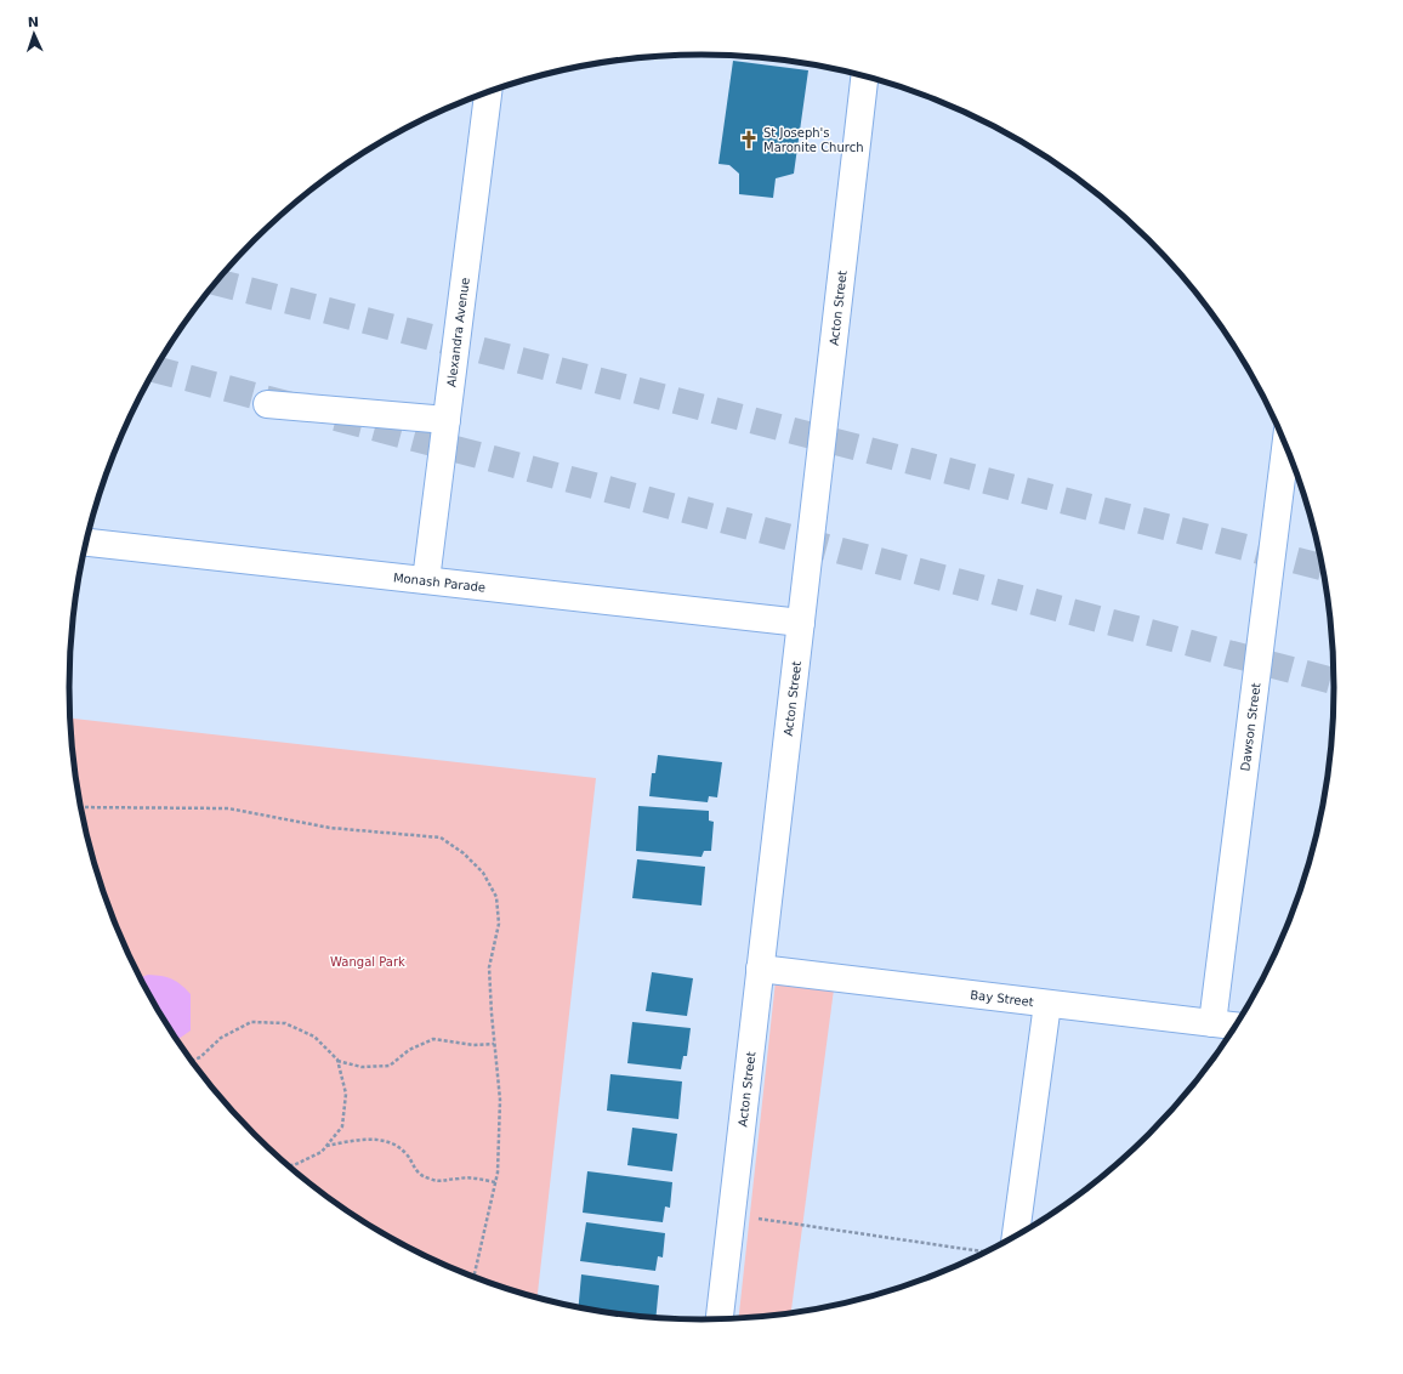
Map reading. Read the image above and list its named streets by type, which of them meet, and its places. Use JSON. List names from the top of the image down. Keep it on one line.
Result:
{"streets":{"street":["Acton Street","Alexandra Avenue","Monash Parade","Dawson Street","Bay Street"]},"crossings":[["Acton Street","Monash Parade"],["Acton Street","Bay Street"],["Alexandra Avenue","Monash Parade"],["Dawson Street","Bay Street"]],"parks":["Wangal Park"],"places":{"church":["St Joseph's Maronite Church"]},"north":"top"}
